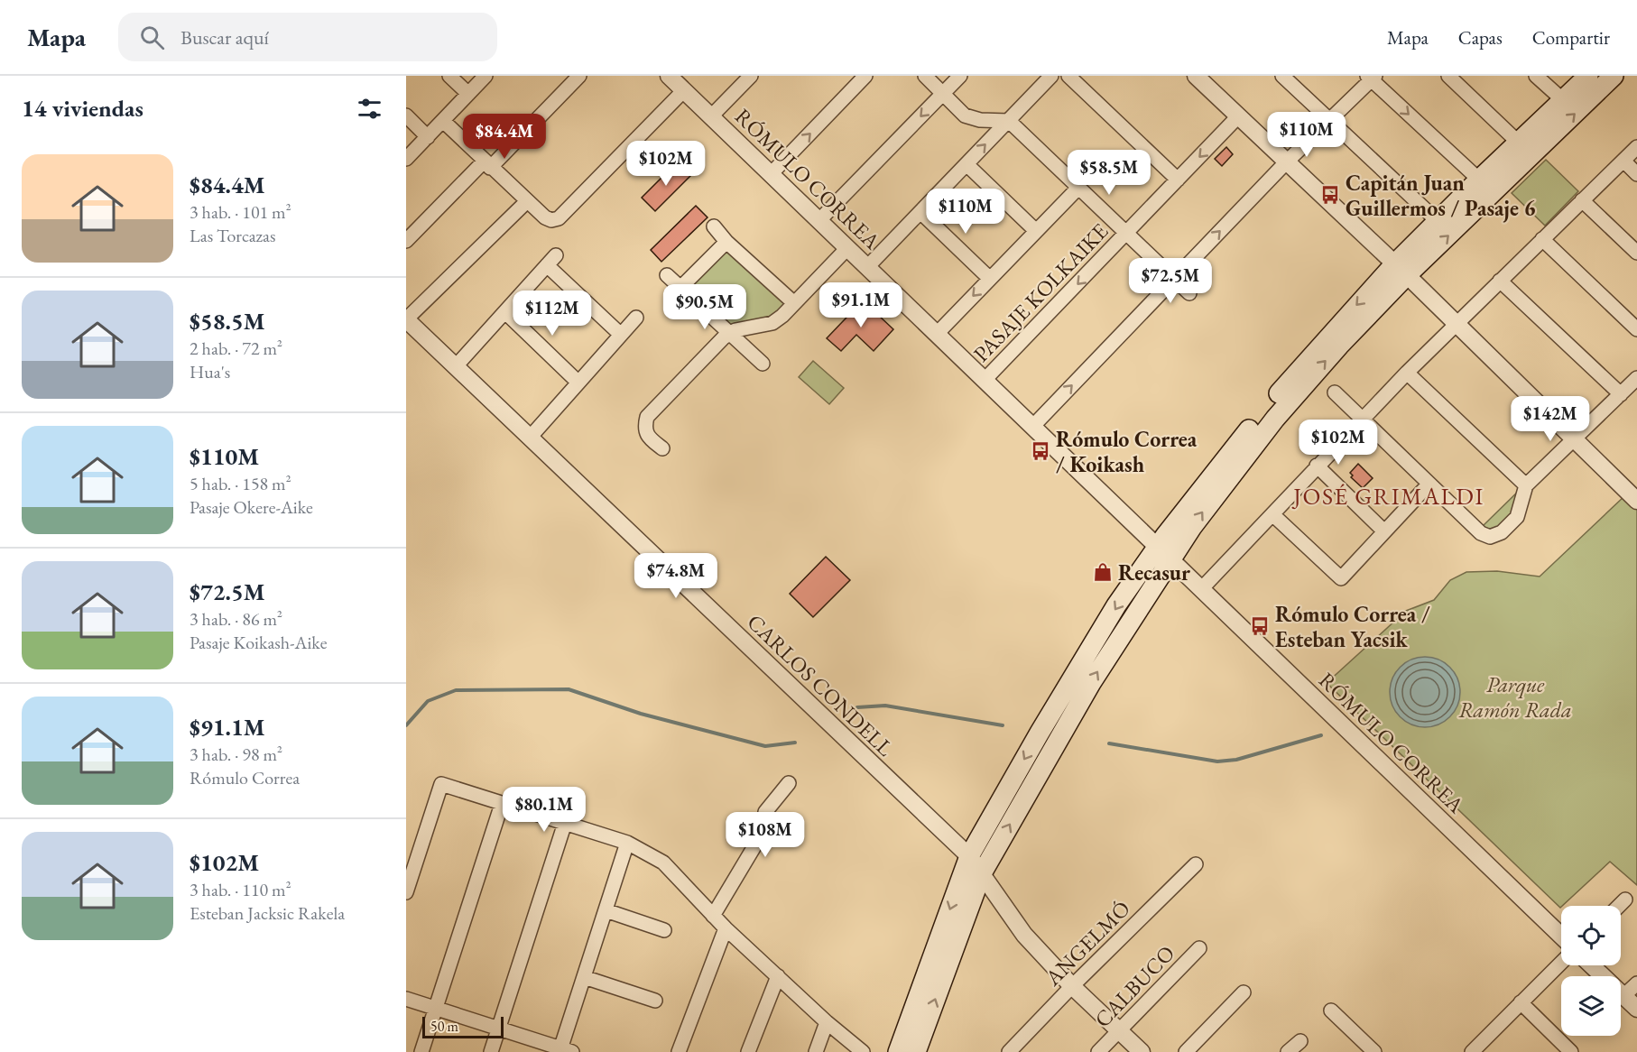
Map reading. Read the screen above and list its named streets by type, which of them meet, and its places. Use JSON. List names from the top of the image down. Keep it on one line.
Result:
{"streets":{"street":["RÓMULO CORREA","PASAJE KOLKAIKE","CARLOS CONDELL","ANGELMÓ","CALBUCO"]},"crossings":[["RÓMULO CORREA","PASAJE KOLKAIKE"],["CARLOS CONDELL","ANGELMÓ"],["CARLOS CONDELL","CALBUCO"]],"districts":["JOSÉ GRIMALDI"],"parks":["Parque Ramón Rada"],"places":{"bus stop":["Capitán Juan Guillermos / Pasaje 6","Rómulo Correa / Koikash","Rómulo Correa / Esteban Yacsik"],"shop":["Recasur"]},"scale_bar":"50 m","page":{"header":"Mapa","search":"Buscar aquí","nav":["Mapa","Capas","Compartir"],"heading":"14 viviendas","price":["$110M","$84.4M","$102M","$58.5M","$110M","$72.5M","$91.1M","$90.5M","$112M","$142M","$102M","$74.8M","$80.1M","$108M"],"list":[{"name":"$84.4M","note":"3 hab. · 101 m² · Las Torcazas"},{"name":"$58.5M","note":"2 hab. · 72 m² · Hua's"},{"name":"$110M","note":"5 hab. · 158 m² · Pasaje Okere-Aike"},{"name":"$72.5M","note":"3 hab. · 86 m² · Pasaje Koikash-Aike"},{"name":"$91.1M","note":"3 hab. · 98 m² · Rómulo Correa"},{"name":"$102M","note":"3 hab. · 110 m² · Esteban Jacksic Rakela"}],"scale":"50 m"}}
